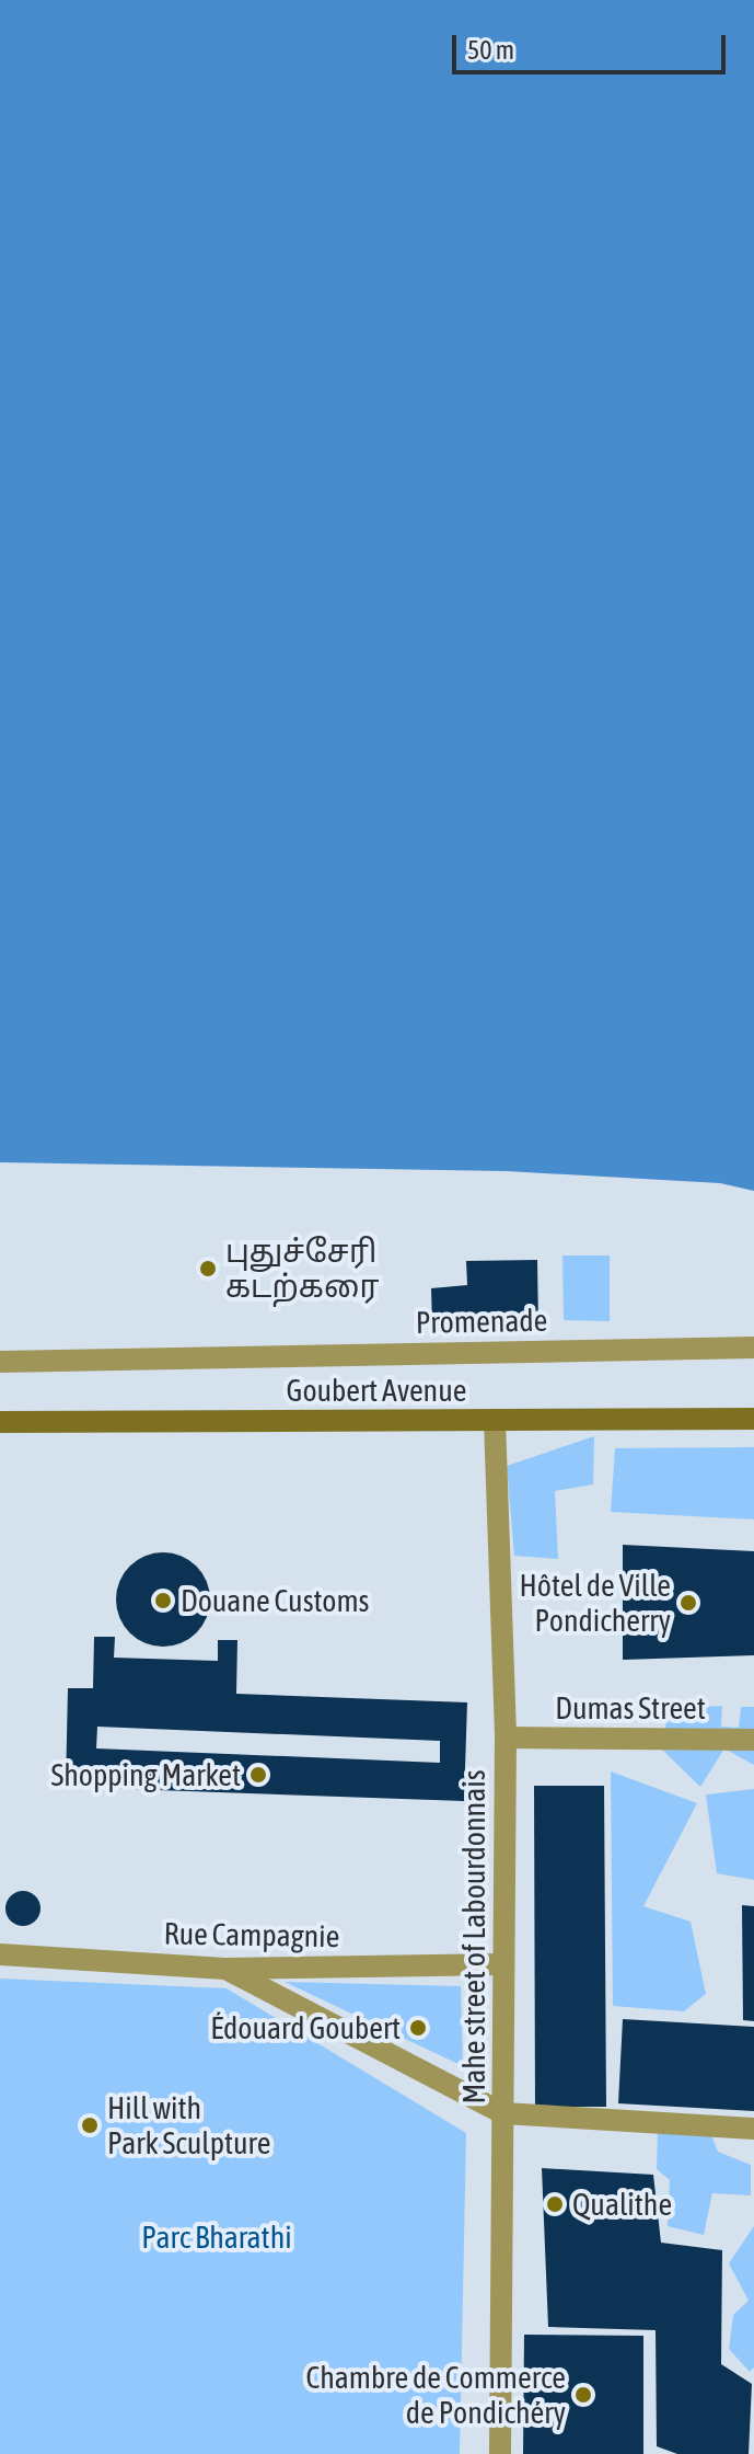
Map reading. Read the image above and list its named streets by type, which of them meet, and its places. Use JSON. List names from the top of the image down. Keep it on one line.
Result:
{"streets":{"street":["Promenade","Goubert Avenue","Dumas Street","Rue Campagnie","Mahe street of Labourdonnais"]},"crossings":[["Goubert Avenue","Mahe street of Labourdonnais"],["Dumas Street","Mahe street of Labourdonnais"],["Rue Campagnie","Mahe street of Labourdonnais"]],"parks":["Parc Bharathi"],"places":["புதுச்சேரி கடற்கரை","Douane Customs","Hôtel de Ville Pondicherry","Shopping Market","Édouard Goubert","Hill with Park Sculpture","Qualithe","Chambre de Commerce de Pondichéry"],"scale_bar":"50 m"}
